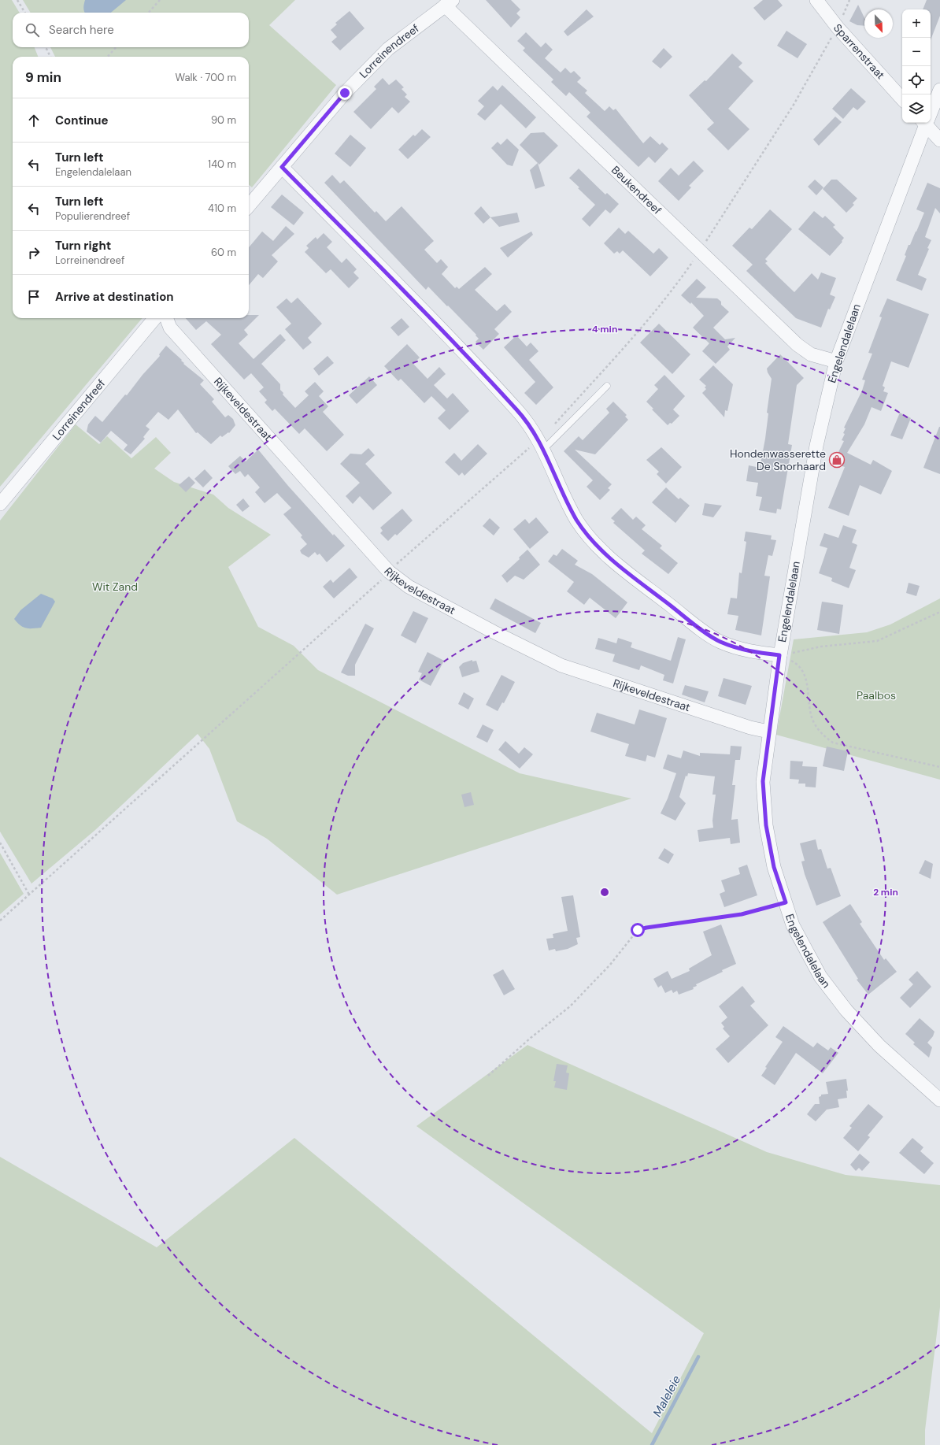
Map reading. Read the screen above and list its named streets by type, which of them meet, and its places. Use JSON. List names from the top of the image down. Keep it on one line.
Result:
{"streets":{"street":["Sparrenstraat","Lorreinendreef","Beukendreef","Engelendalelaan","Rijkeveldestraat"]},"crossings":[["Lorreinendreef","Beukendreef"],["Beukendreef","Engelendalelaan"],["Engelendalelaan","Rijkeveldestraat"]],"water":["Maleleie"],"parks":["Wit Zand","Paalbos"],"places":{"shop":["Hondenwasserette De Snorhaard"]},"north":"bottom right","page":{"map_buttons":["+","−"],"search":"Search here","heading":["9 min","Walk · 700 m"],"list":[["Continue","90 m"],["Turn left","Engelendalelaan","140 m"],["Turn left","Populierendreef","410 m"],["Turn right","Lorreinendreef","60 m"],"Arrive at destination"]},"rings":["4 min","2 min"]}
